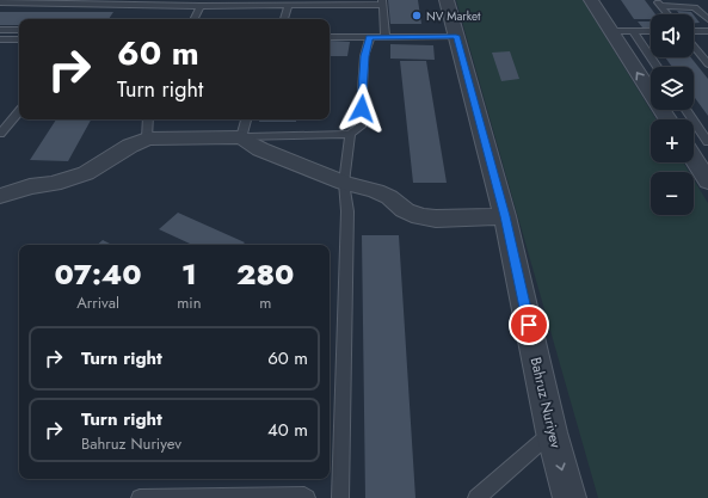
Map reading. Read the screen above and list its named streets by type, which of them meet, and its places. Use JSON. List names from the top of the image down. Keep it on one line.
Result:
{"streets":{"street":["Bahruz Nuriyev"]},"places":["NV Market"],"page":{"map_buttons":["+","−"],"turn":["60 m","Turn right"],"eta":["07:40","Arrival","1","min","280","m"],"list":[{"name":"Turn right","value":"60 m"},{"name":"Turn right","note":"Bahruz Nuriyev","value":"40 m"}]}}
